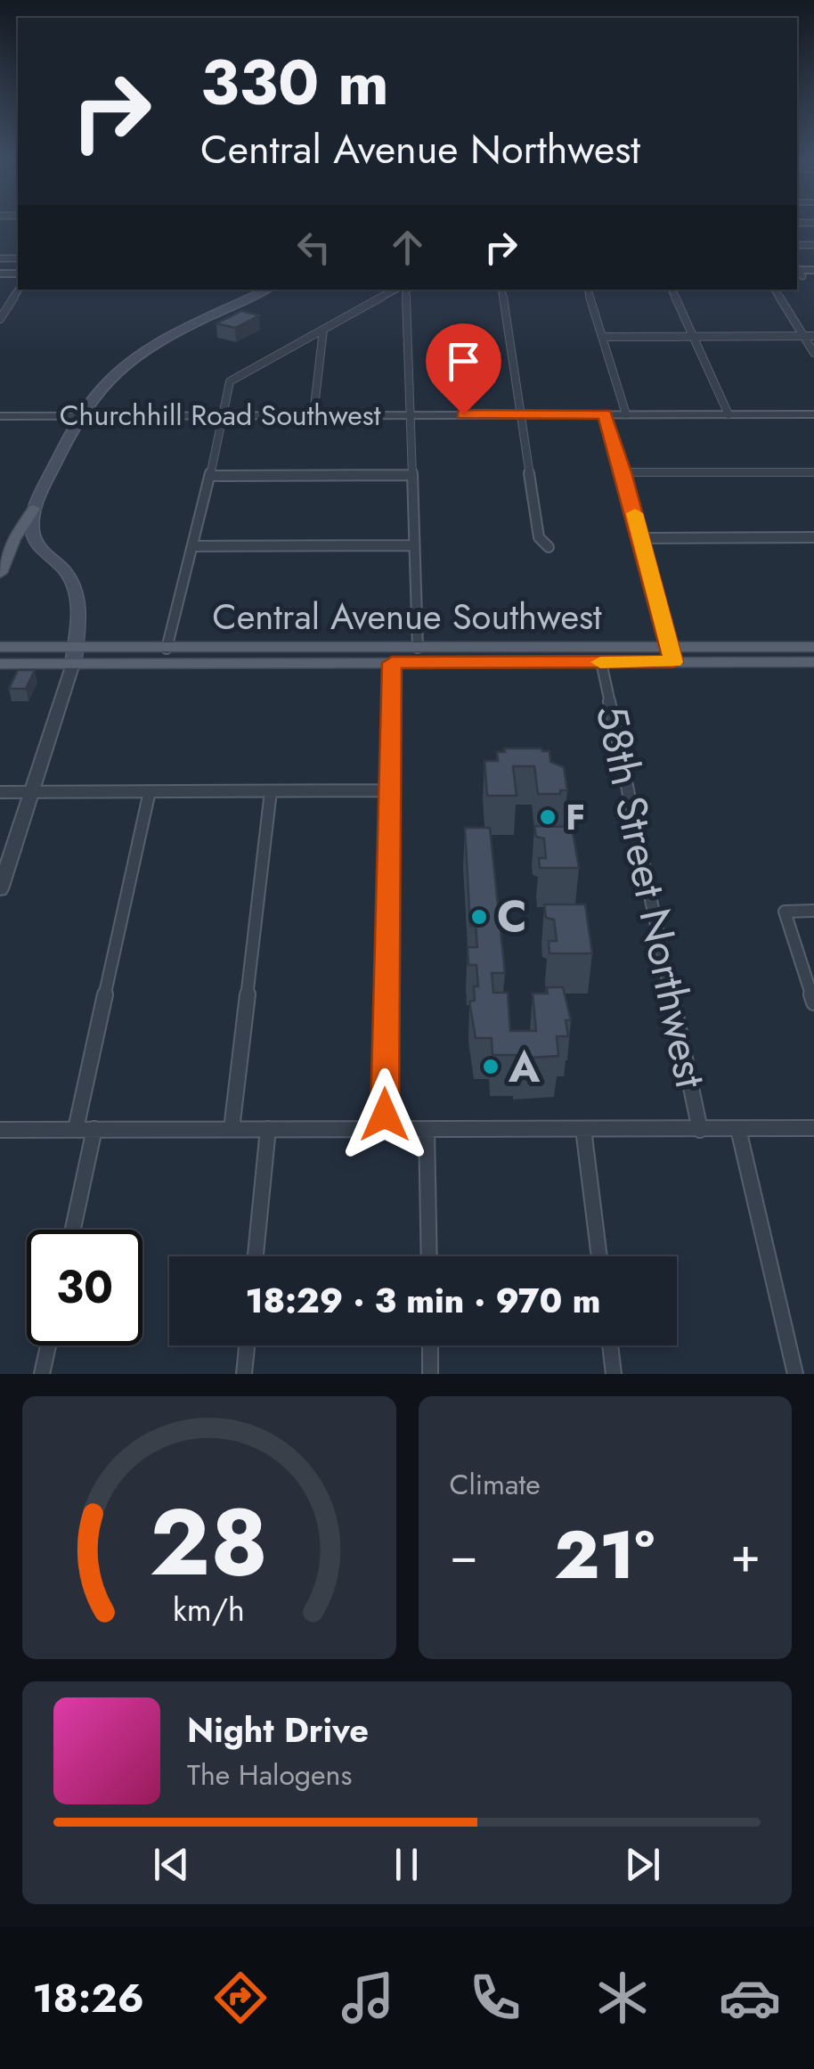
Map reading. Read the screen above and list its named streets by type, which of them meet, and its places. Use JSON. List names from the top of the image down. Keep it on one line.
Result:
{"streets":{"main road":["Central Avenue Southwest"],"street":["Churchhill Road Southwest","58th Street Northwest"]},"places":["F","C","A"],"page":{"turn":["330 m","Central Avenue Northwest"],"limit":"30","trip":"18:29 · 3 min · 970 m","tile":"Climate","heat":["−","21°","+"],"song":["Night Drive","The Halogens"],"tabs":"18:26","gauge":["28","km/h"]}}
